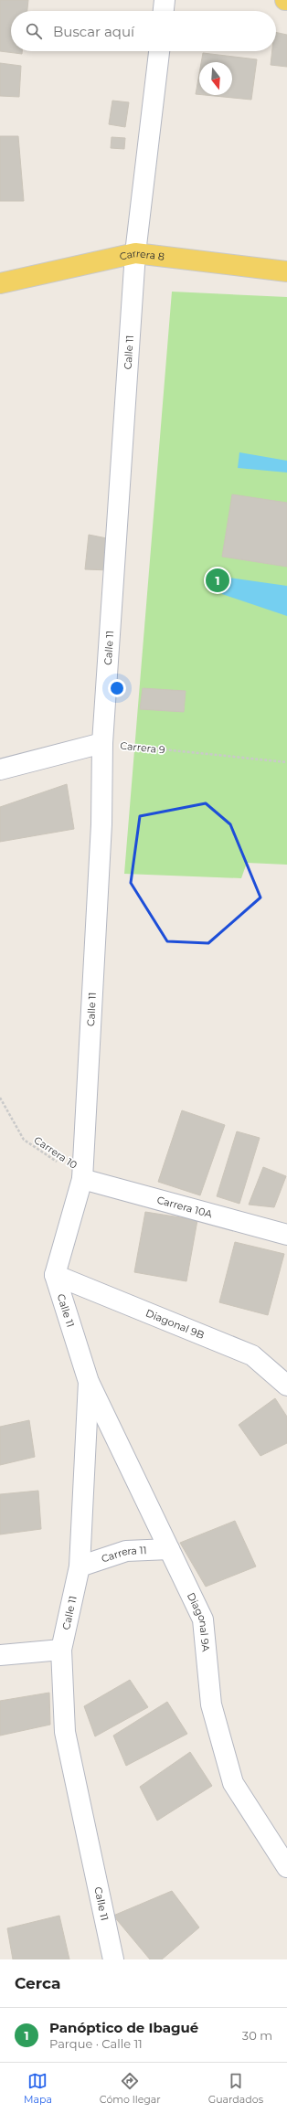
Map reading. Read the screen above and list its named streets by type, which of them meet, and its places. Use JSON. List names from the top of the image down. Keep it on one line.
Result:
{"streets":{"main road":["Carrera 8"],"street":["Calle 11","Carrera 10A","Diagonal 9B","Carrera 11","Diagonal 9A"],"path":["Carrera 9","Carrera 10"]},"crossings":[["Carrera 8","Calle 11"],["Calle 11","Carrera 9"],["Calle 11","Carrera 10"],["Calle 11","Carrera 10A"],["Calle 11","Diagonal 9B"],["Calle 11","Carrera 11"],["Calle 11","Diagonal 9A"],["Carrera 10","Carrera 10A"],["Carrera 11","Diagonal 9A"]],"north":"bottom","page":{"search":"Buscar aquí","pins":"1","heading":"Cerca","list":[{"mark":"1","name":"Panóptico de Ibagué","note":"Parque · Calle 11","value":"30 m"}],"nav":["Mapa","Cómo llegar","Guardados"]}}
